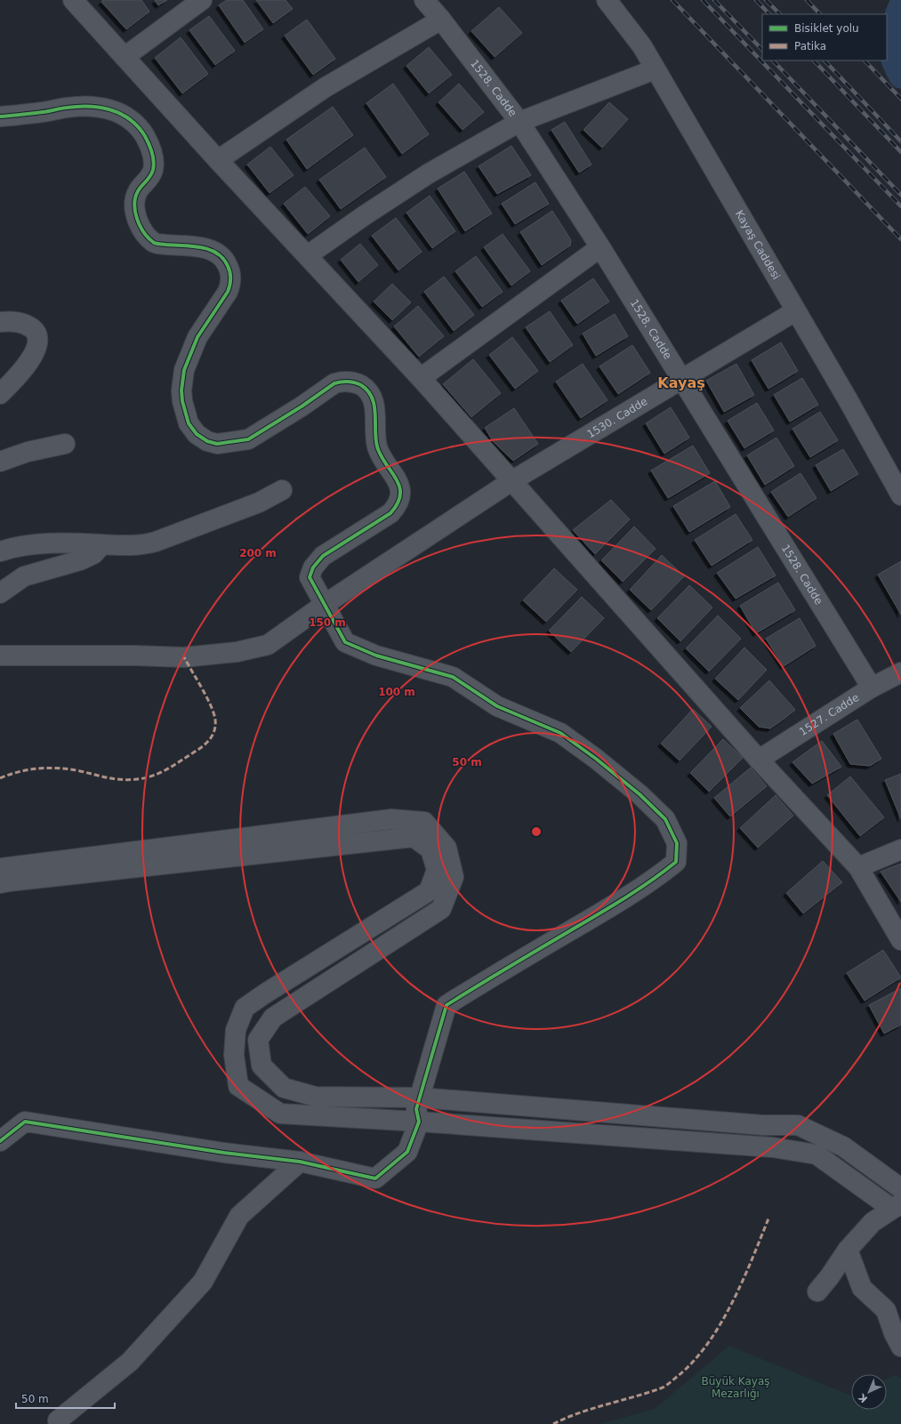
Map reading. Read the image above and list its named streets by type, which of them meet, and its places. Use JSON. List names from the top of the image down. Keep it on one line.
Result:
{"streets":{"street":["1528. Cadde","Kayaş Caddesi","1530. Cadde","1527. Cadde"]},"crossings":[["1528. Cadde","1530. Cadde"],["1528. Cadde","1527. Cadde"],["Kayaş Caddesi","1530. Cadde"]],"districts":["Kayaş"],"parks":["Büyük Kayaş Mezarlığı"],"legend":["Bisiklet yolu","Patika"],"scale_bar":"50 m","north":"bottom left","rings":["200 m","150 m","100 m","50 m"]}
